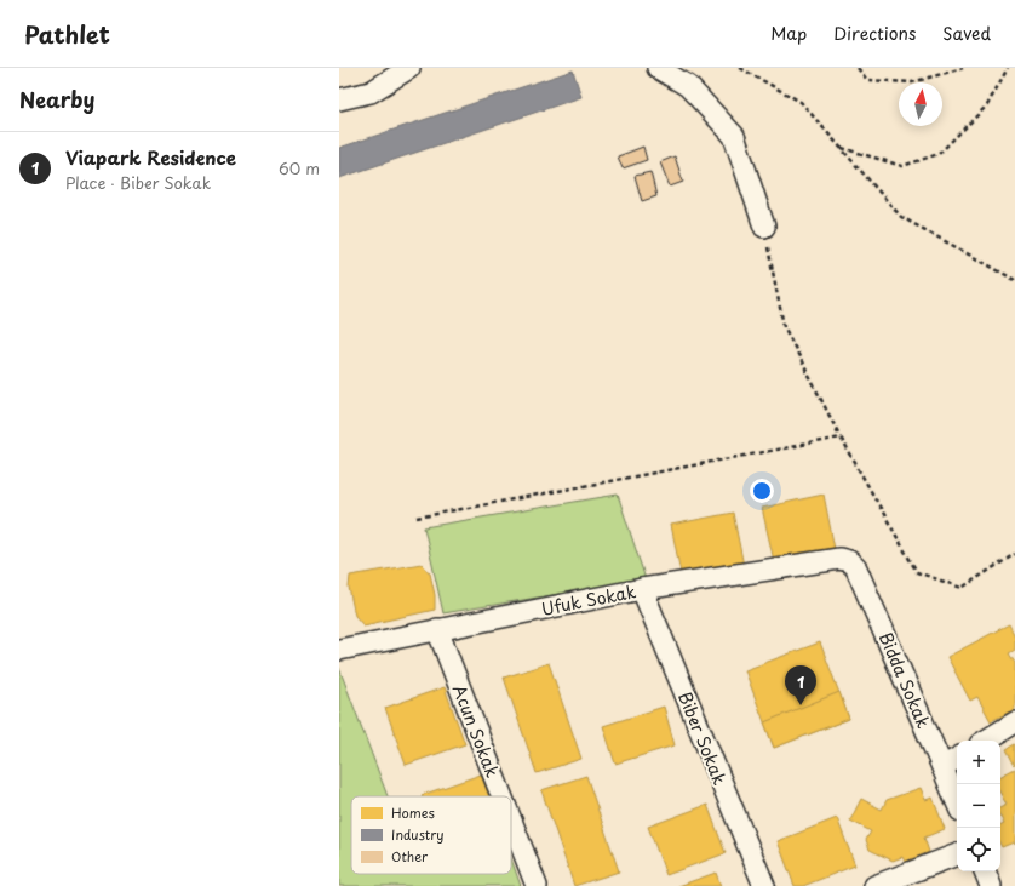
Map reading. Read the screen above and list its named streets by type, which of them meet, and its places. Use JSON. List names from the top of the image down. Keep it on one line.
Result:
{"streets":{"street":["Ufuk Sokak","Bidda Sokak","Acun Sokak","Biber Sokak"]},"crossings":[["Ufuk Sokak","Bidda Sokak"],["Ufuk Sokak","Acun Sokak"],["Ufuk Sokak","Biber Sokak"]],"legend":["Homes","Industry","Other"],"north":"top","page":{"header":"Pathlet","nav":["Map","Directions","Saved"],"heading":"Nearby","list":[{"mark":"1","name":"Viapark Residence","note":"Place · Biber Sokak","value":"60 m"}],"pins":"1","map_buttons":["+","−"]}}
